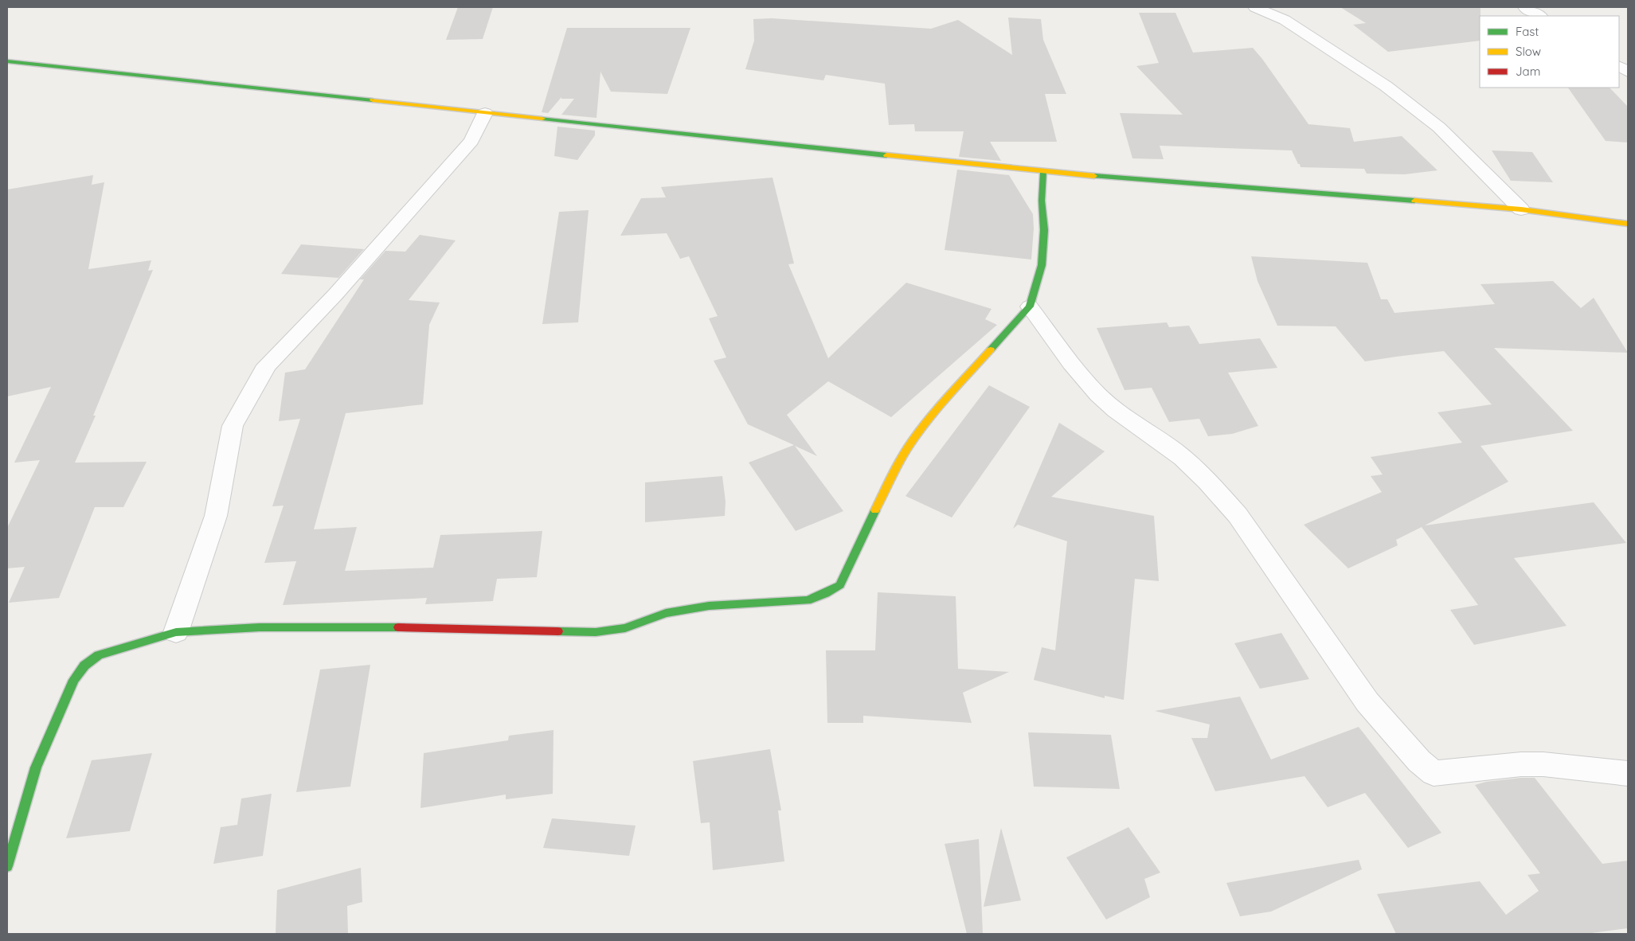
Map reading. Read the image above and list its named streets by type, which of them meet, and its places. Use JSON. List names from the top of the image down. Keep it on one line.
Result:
{"legend":["Fast","Slow","Jam"]}
